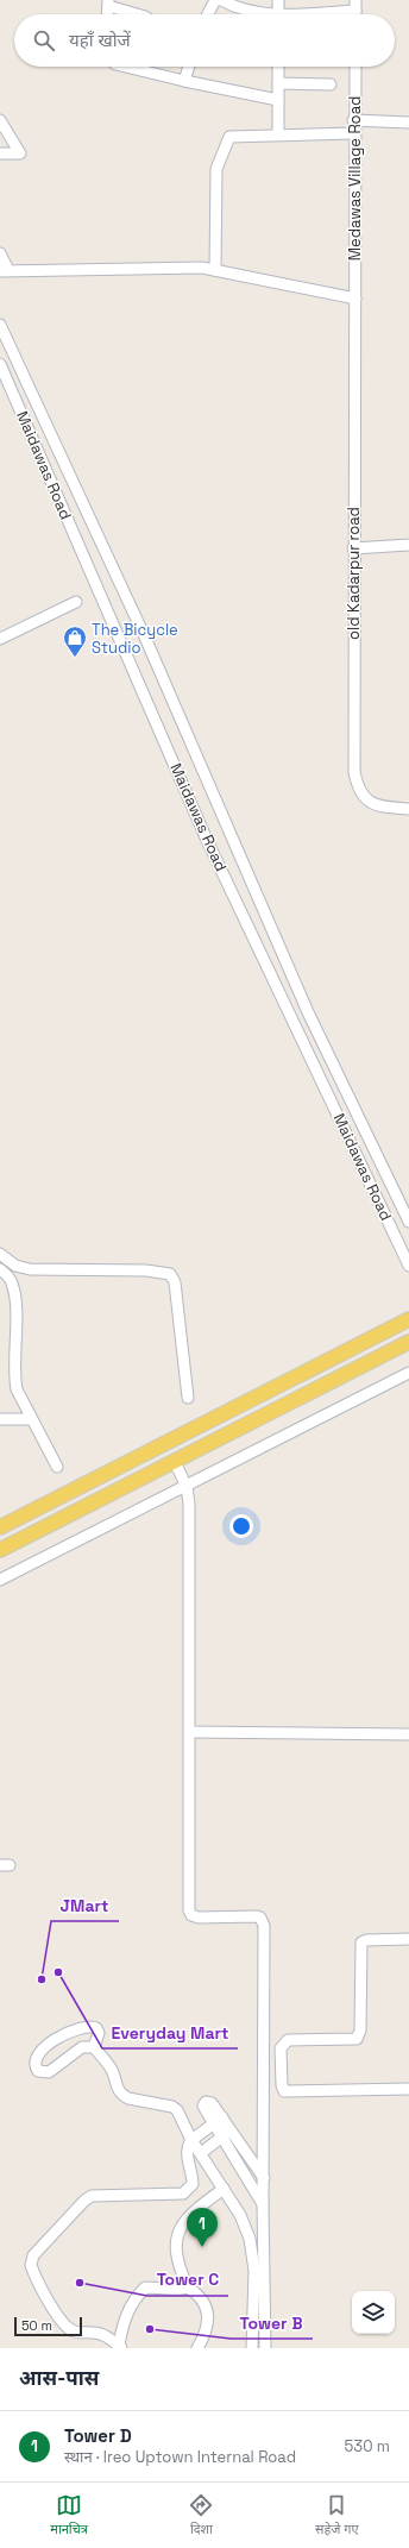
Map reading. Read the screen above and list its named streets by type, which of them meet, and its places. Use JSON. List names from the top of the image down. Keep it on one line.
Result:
{"streets":{"street":["Medawas Village Road","Maidawas Road","old Kadarpur road"]},"crossings":[["Medawas Village Road","old Kadarpur road"]],"places":{"shop":["The Bicycle Studio"],"other":["Everyday Mart","JMart","Tower C","Tower B"]},"scale_bar":"50 m","page":{"search":"यहाँ खोजें","pins":"1","scale":"50 m","heading":"आस-पास","list":[{"mark":"1","name":"Tower D","note":"स्थान · Ireo Uptown Internal Road","value":"530 m"}],"nav":["मानचित्र","दिशा","सहेजे गए"]}}
